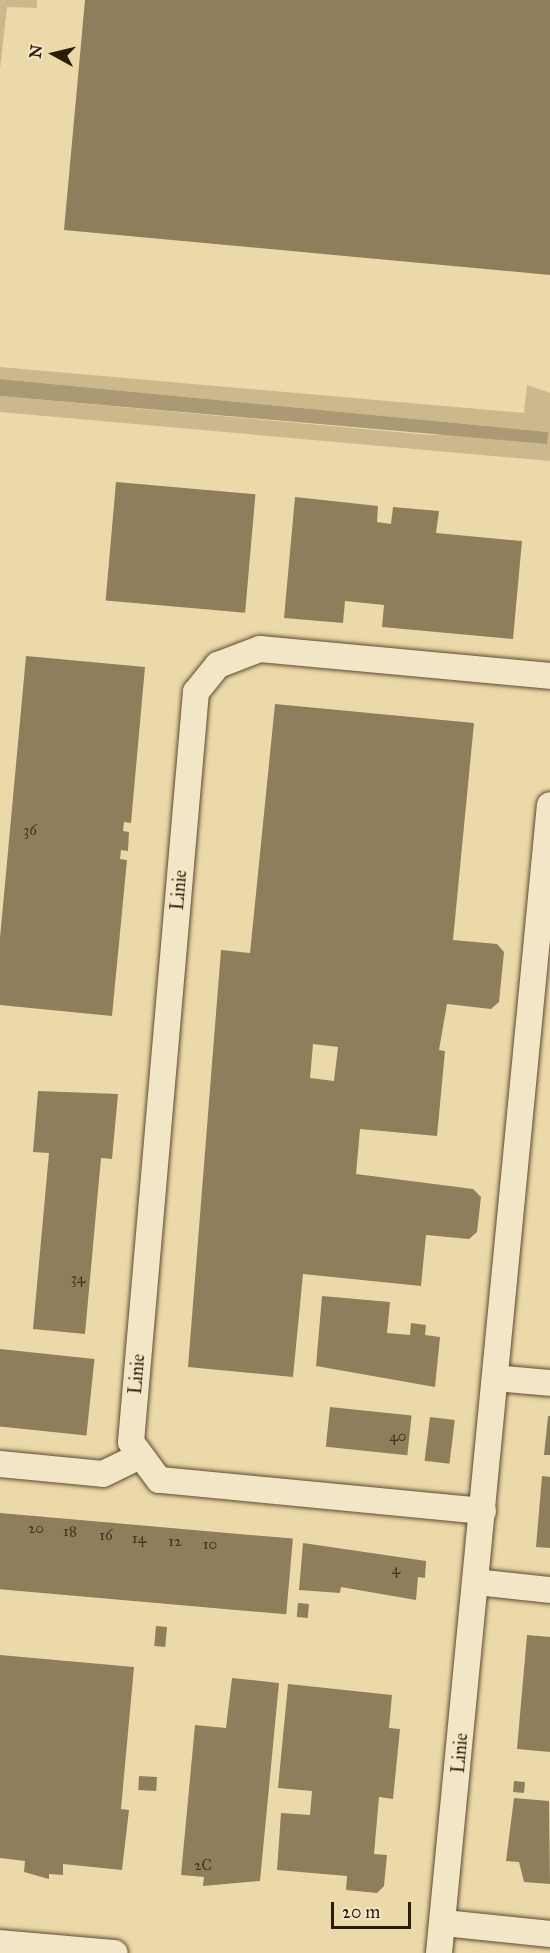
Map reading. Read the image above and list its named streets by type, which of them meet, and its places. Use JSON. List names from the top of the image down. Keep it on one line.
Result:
{"streets":{"street":["Linie"]},"house_numbers":["36","34","40","20","18","16","14","12","10","4","2C"],"scale_bar":"20 m","north":"left"}
